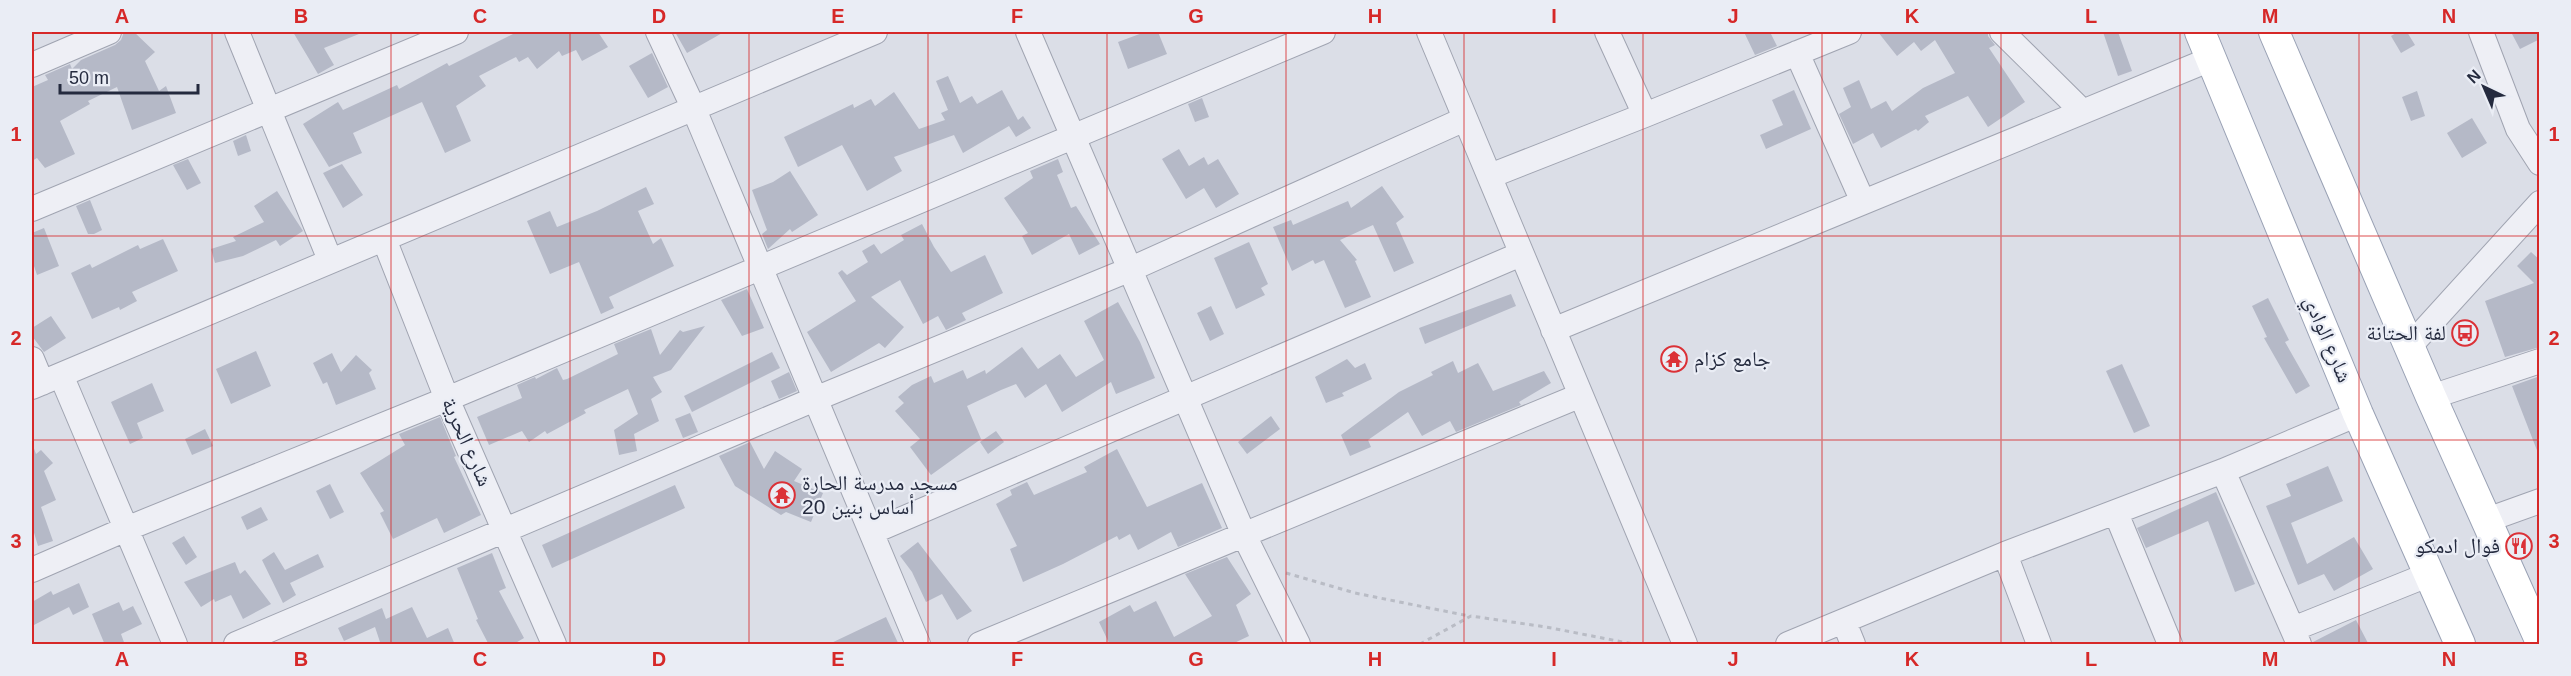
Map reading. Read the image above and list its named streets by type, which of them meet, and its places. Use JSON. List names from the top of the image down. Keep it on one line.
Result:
{"streets":{"main road":["شارع الوادي"],"street":["شارع الحرية"]},"places":{"bus stop":["لفة الحتانة"],"temple":["جامع كزام","مسجد مدرسة الحارة 20 أساس بنين"],"restaurant":["فوال ادمكو"]},"scale_bar":"50 m","north":"top left","grid":{"columns":["A","B","C","D","E","F","G","H","I","J","K","L","M","N"],"rows":["1","2","3"]}}
